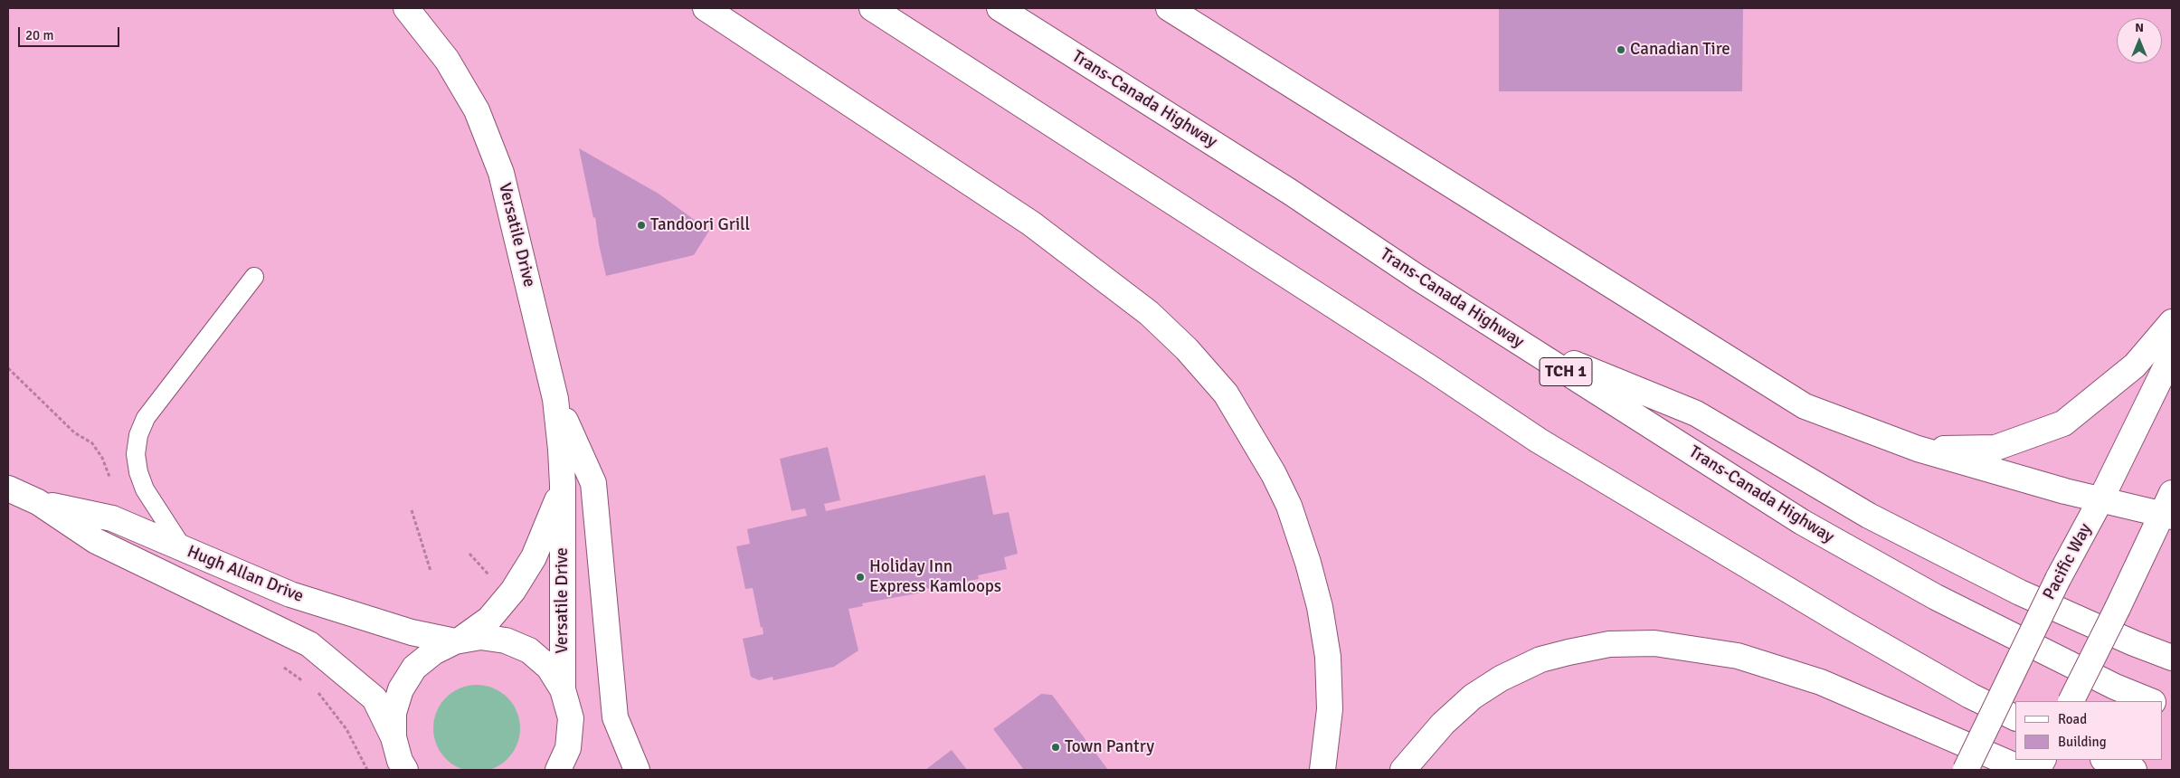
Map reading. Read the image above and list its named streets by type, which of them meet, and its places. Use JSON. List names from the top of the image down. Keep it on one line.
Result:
{"streets":{"main road":["Trans-Canada Highway","Versatile Drive","TCH 1","Pacific Way","Hugh Allan Drive"]},"crossings":[["Versatile Drive","Hugh Allan Drive"]],"places":["Canadian Tire","Tandoori Grill","Holiday Inn Express Kamloops","Town Pantry"],"legend":["Road","Building"],"scale_bar":"20 m","north":"top"}
